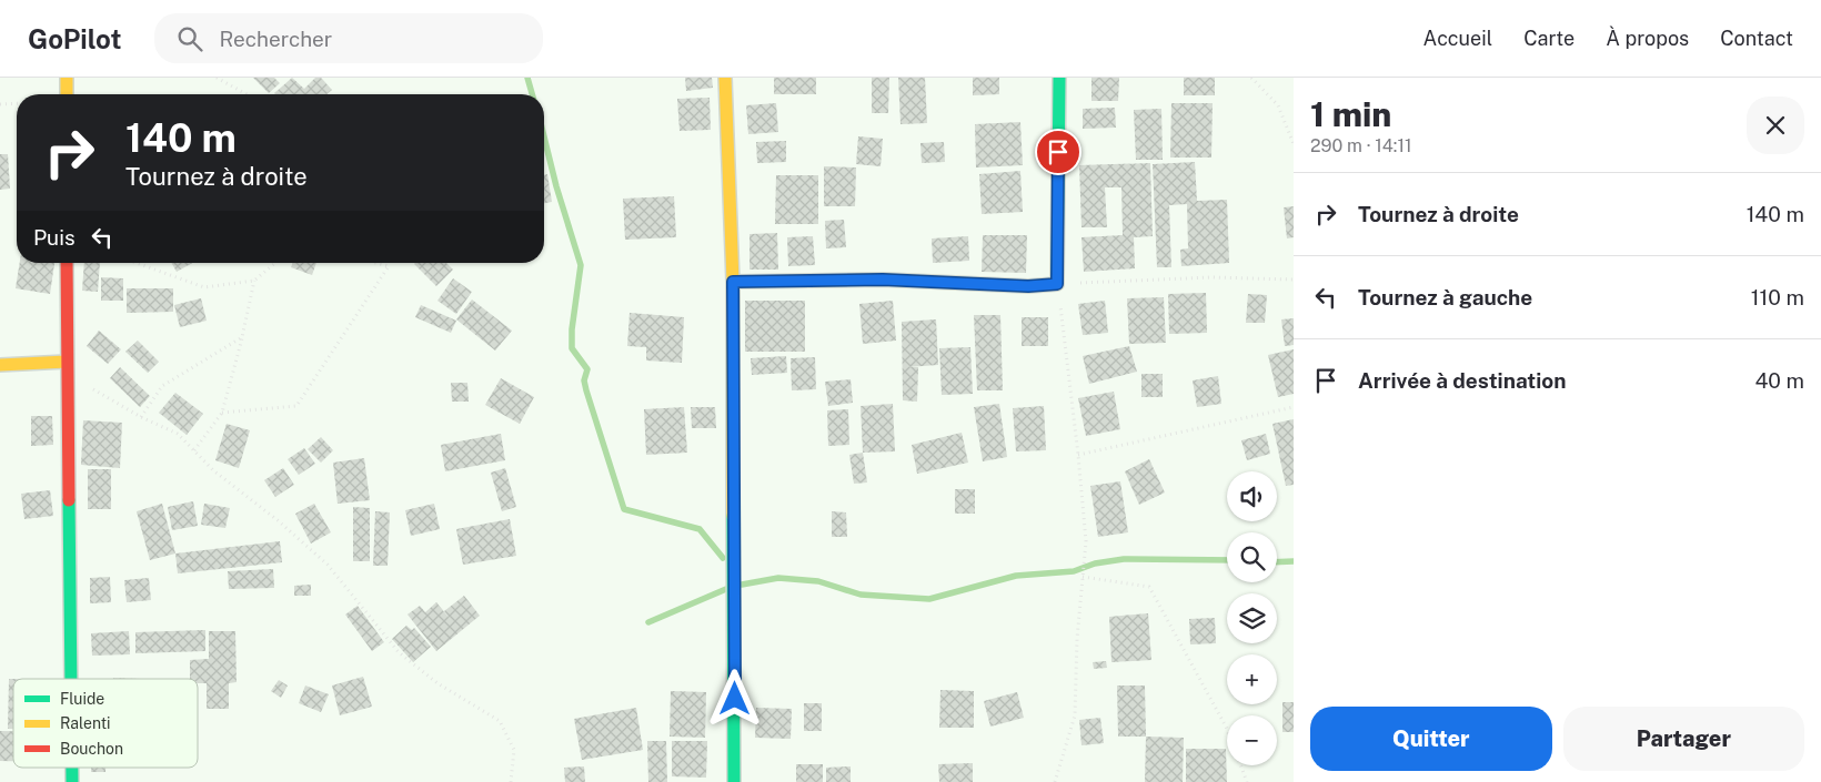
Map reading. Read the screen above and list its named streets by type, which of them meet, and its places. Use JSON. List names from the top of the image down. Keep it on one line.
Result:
{"legend":["Fluide","Ralenti","Bouchon"],"page":{"header":"GoPilot","search":"Rechercher","nav":["Accueil","Carte","À propos","Contact"],"heading":["1 min","290 m · 14:11"],"turn":["140 m","Tournez à droite"],"list":[{"name":"Tournez à droite","value":"140 m"},{"name":"Tournez à gauche","value":"110 m"},{"name":"Arrivée à destination","value":"40 m"}],"then":"Puis","map_buttons":["+","−"],"buttons":["Quitter","Partager"]}}
